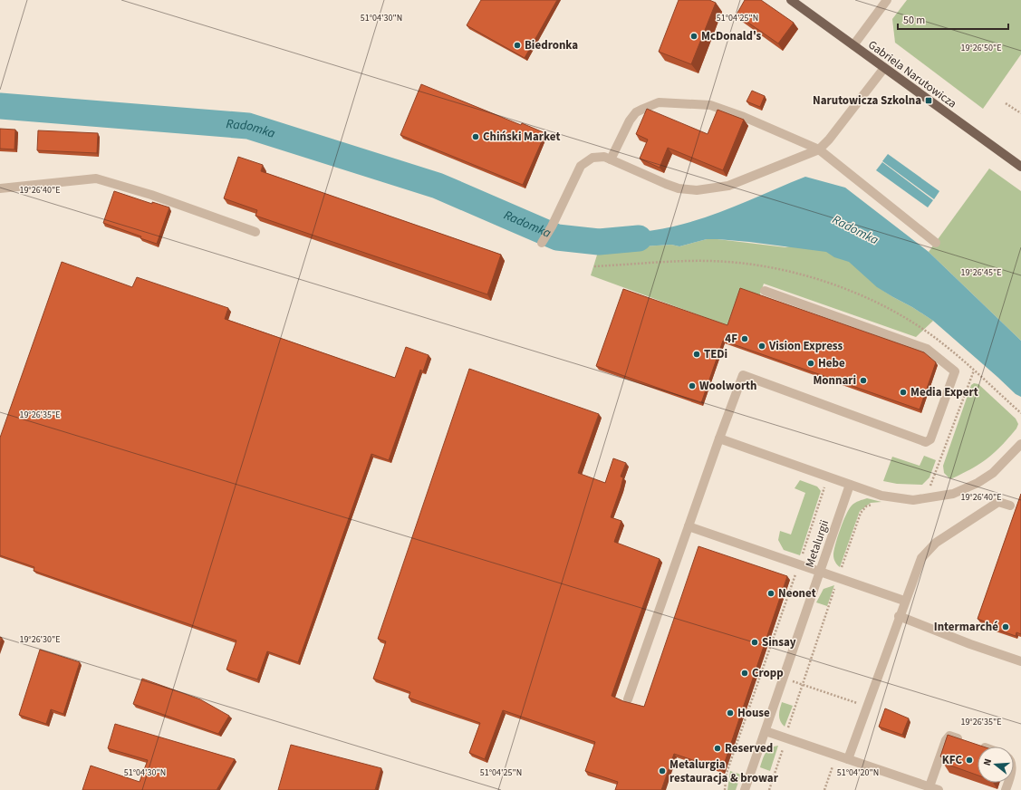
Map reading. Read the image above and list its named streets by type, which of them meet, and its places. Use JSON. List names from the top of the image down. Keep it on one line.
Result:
{"streets":{"main road":["Gabriela Narutowicza"],"street":["Metalurgii"]},"water":["Radomka"],"places":{"other":["McDonald's","Biedronka","Chiński Market","4F","Vision Express","TEDi","Hebe","Monnari","Woolworth","Media Expert","Neonet","Intermarché","Sinsay","Cropp","House","Reserved","KFC","Metalurgia restauracja & browar"],"transit":["Narutowicza Szkolna"]},"scale_bar":"50 m","north":"left","coordinates":["51°04'30\"N","51°04'25\"N","19°26'50\"E","19°26'40\"E","19°26'45\"E","19°26'35\"E","19°26'30\"E","51°04'20\"N"]}
